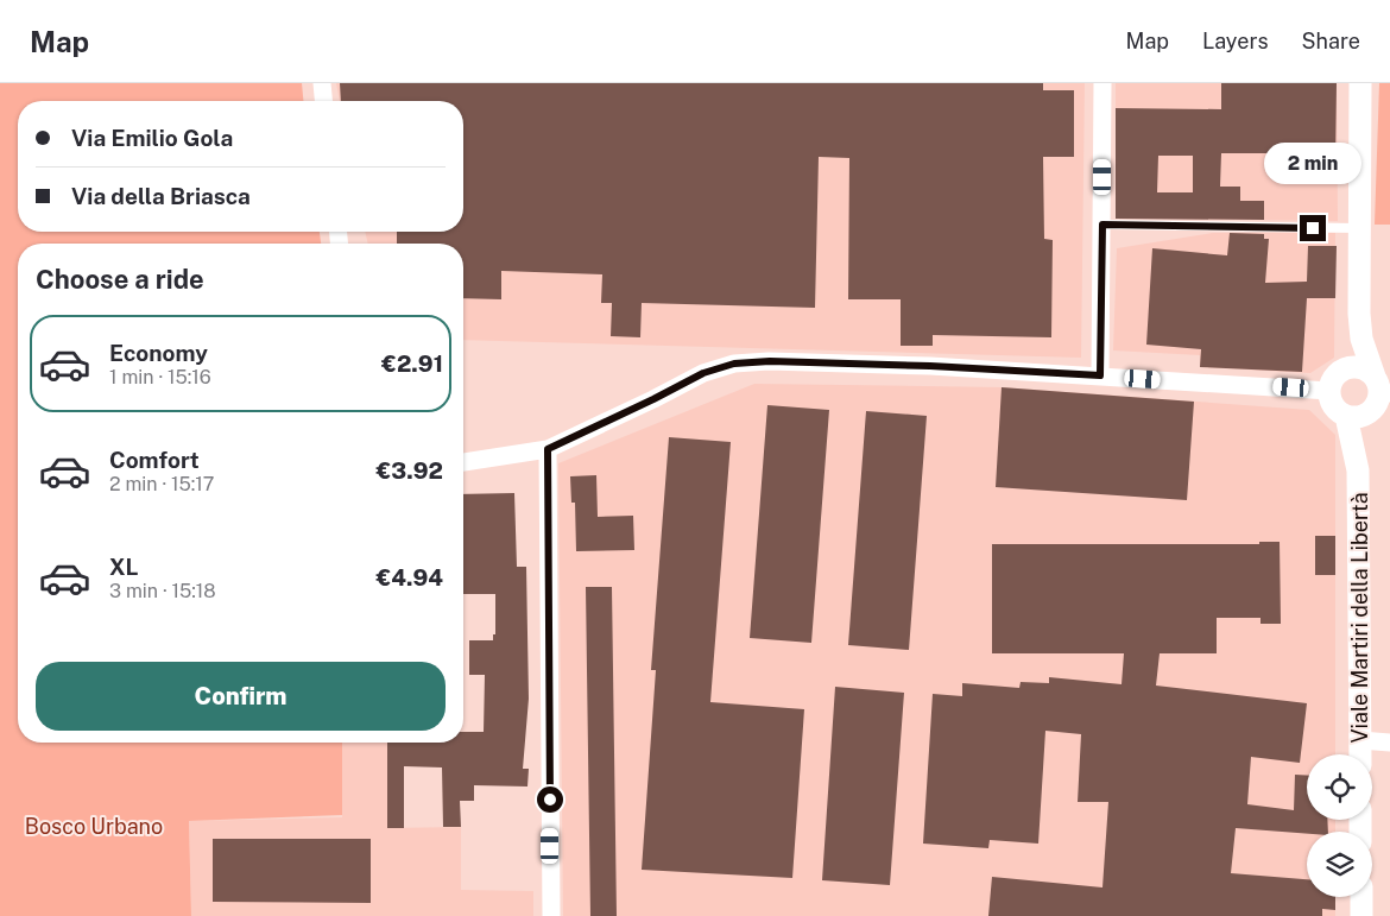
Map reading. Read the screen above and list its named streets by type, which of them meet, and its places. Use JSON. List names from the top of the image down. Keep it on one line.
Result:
{"streets":{"street":["Viale Martiri della Libertà"]},"parks":["Bosco Urbano"],"page":{"header":"Map","nav":["Map","Layers","Share"],"banner":["Via Emilio Gola","Via della Briasca"],"bubble":"2 min","heading":"Choose a ride","list":[{"name":"Economy","note":"1 min · 15:16","value":"€2.91"},{"name":"Comfort","note":"2 min · 15:17","value":"€3.92"},{"name":"XL","note":"3 min · 15:18","value":"€4.94"}],"buttons":"Confirm"}}
